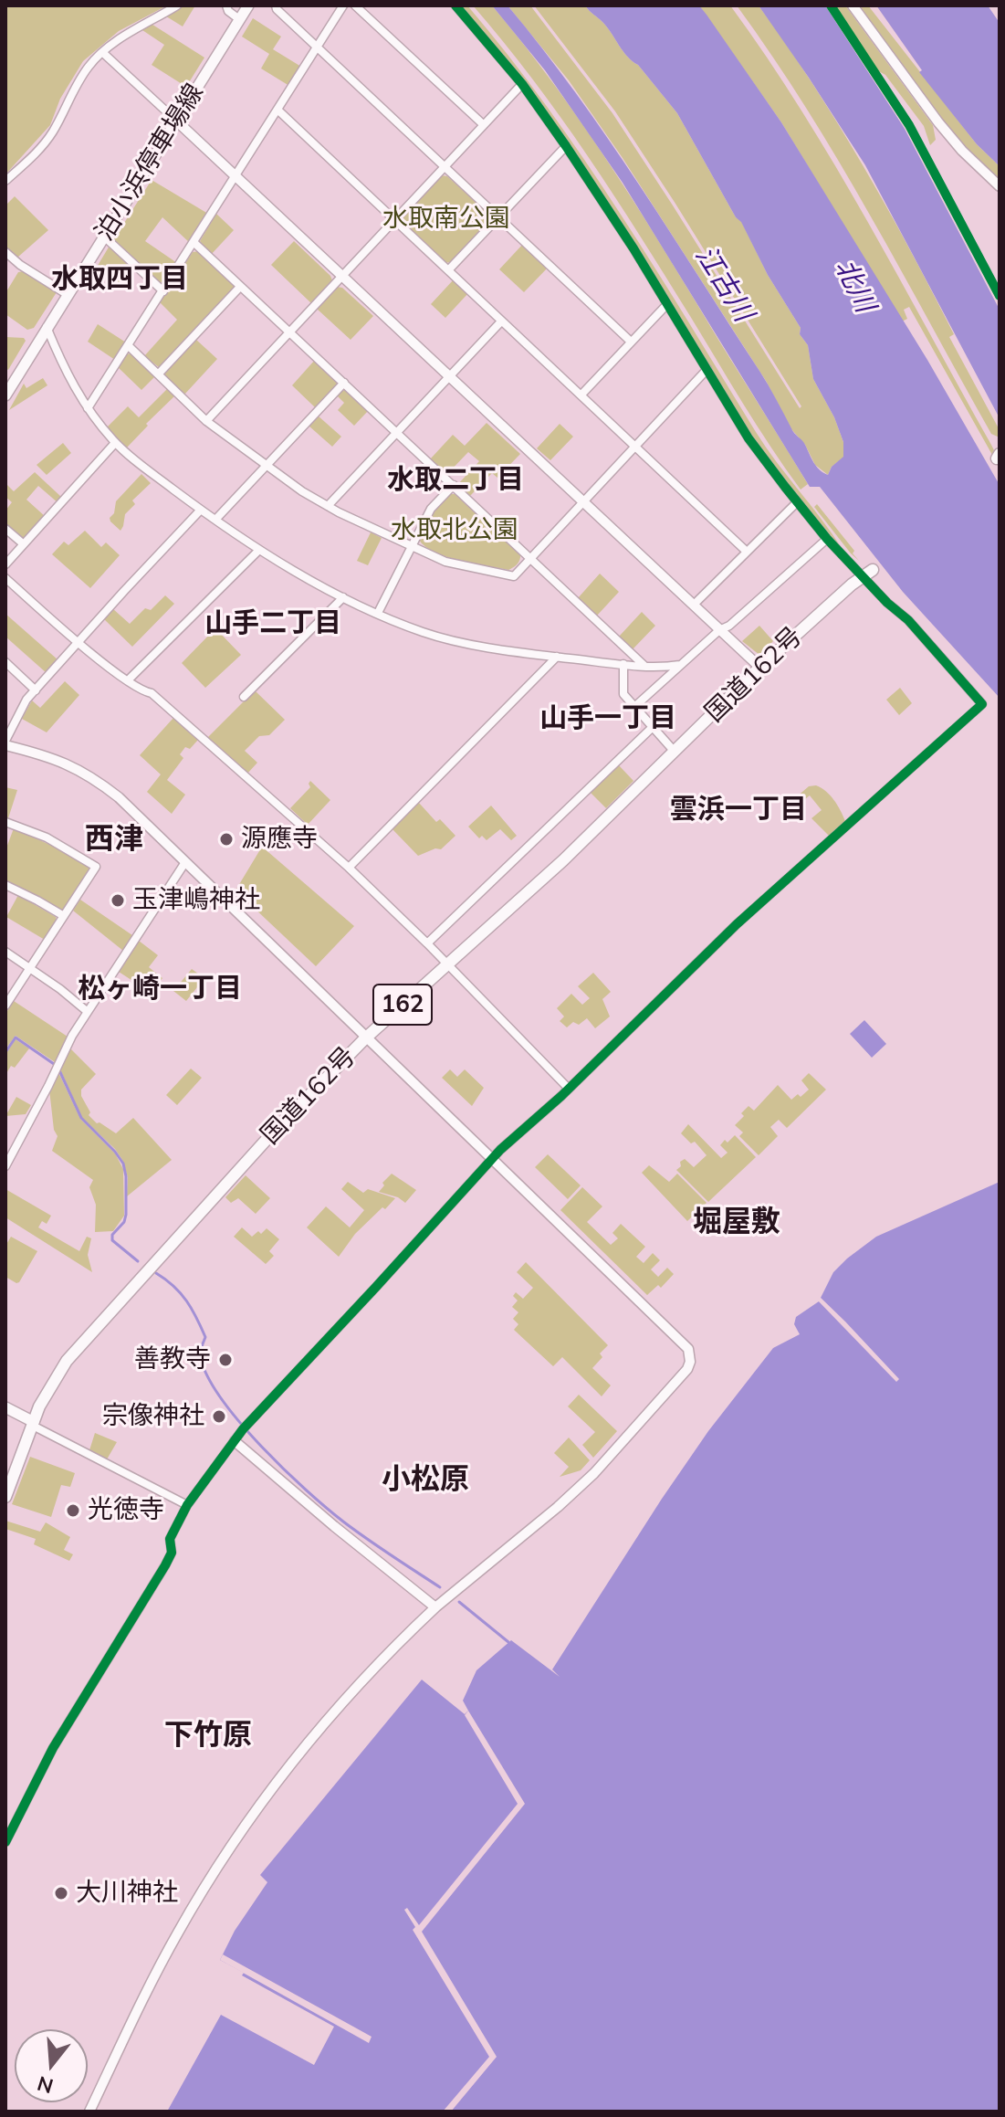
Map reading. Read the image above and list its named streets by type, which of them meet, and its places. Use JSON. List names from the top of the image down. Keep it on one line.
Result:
{"streets":{"highway":["国道162号","162"],"main road":["泊小浜停車場線"]},"districts":["水取四丁目","水取二丁目","山手二丁目","山手一丁目","雲浜一丁目","西津","松ヶ崎一丁目","堀屋敷","小松原","下竹原"],"water":["江古川","北川"],"parks":["水取南公園","水取北公園"],"places":["源應寺","玉津嶋神社","善教寺","宗像神社","光徳寺","大川神社"],"north":"bottom"}
